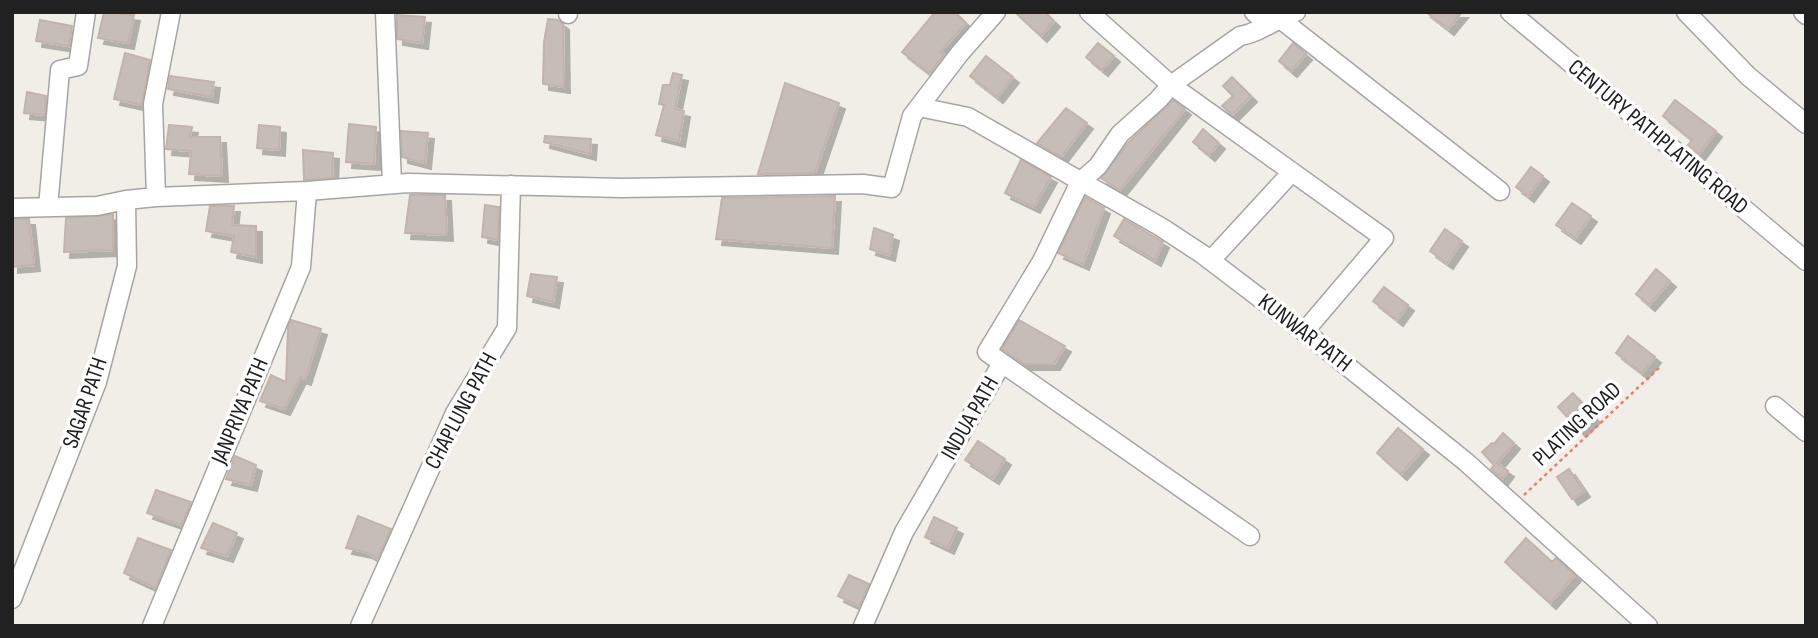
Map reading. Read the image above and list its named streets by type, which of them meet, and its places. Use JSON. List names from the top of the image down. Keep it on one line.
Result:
{"streets":{"street":["CENTURY PATHPLATING ROAD","KUNWAR PATH","SAGAR PATH","JANPRIYA PATH","CHAPLUNG PATH","INDUA PATH"],"path":["PLATING ROAD"]},"crossings":[["KUNWAR PATH","INDUA PATH"],["KUNWAR PATH","PLATING ROAD"]]}
